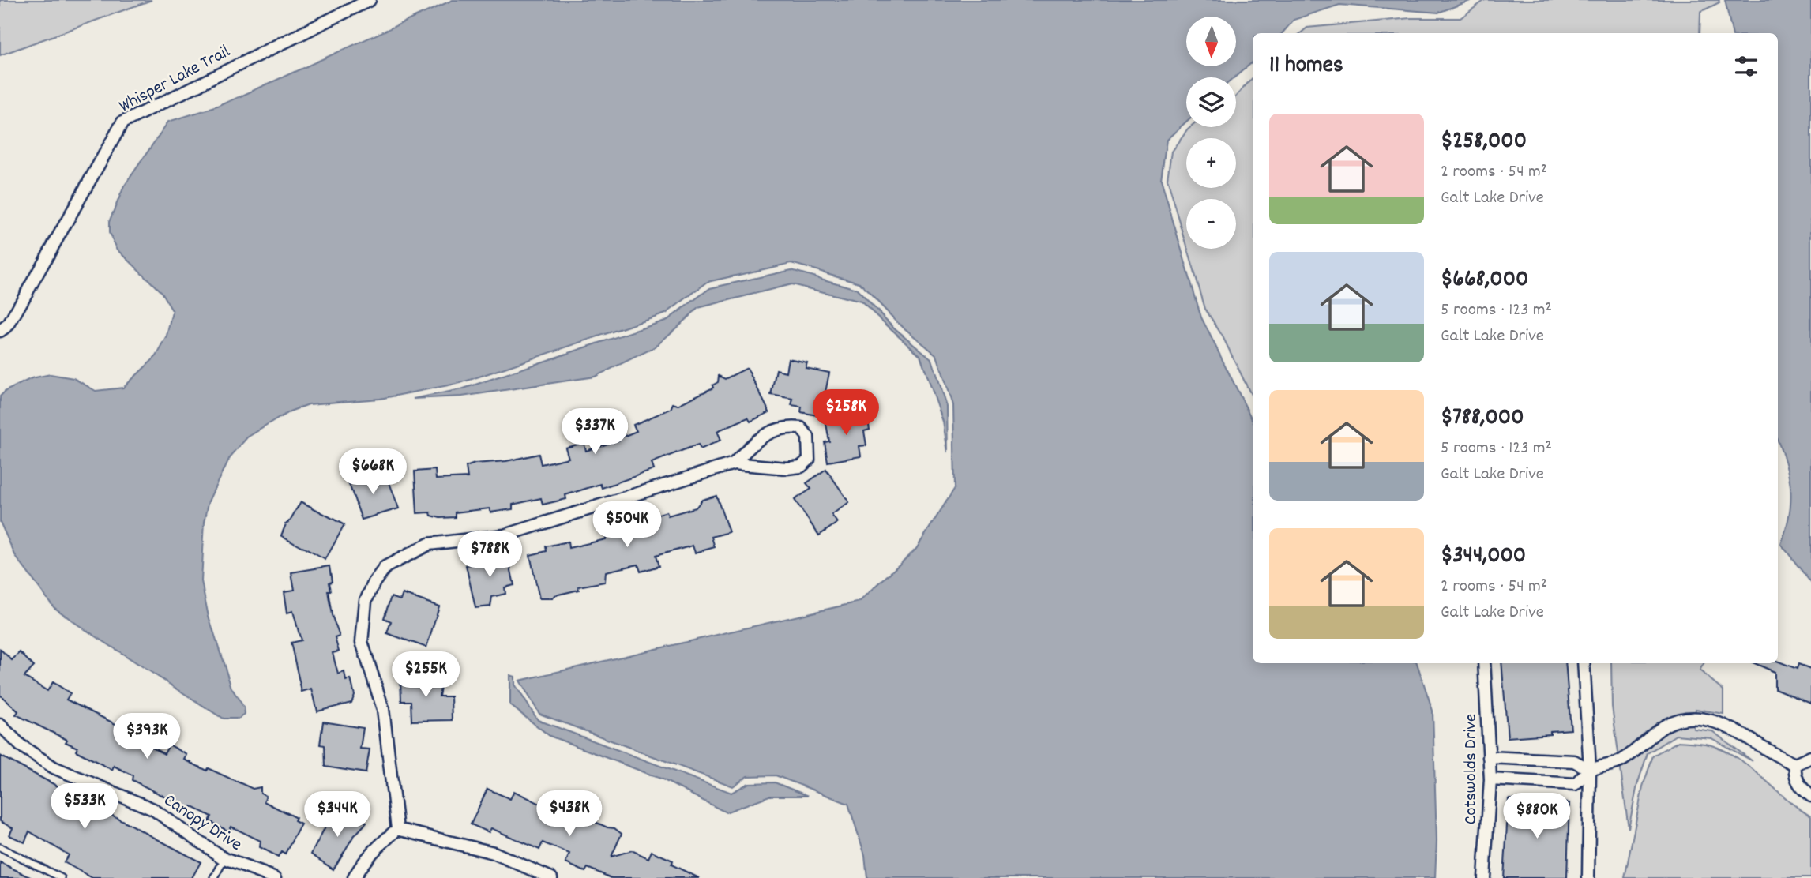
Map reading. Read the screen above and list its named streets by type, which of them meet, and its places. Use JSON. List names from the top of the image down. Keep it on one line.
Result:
{"streets":{"street":["Whisper Lake Trail","Cotswolds Drive","Canopy Drive"]},"north":"bottom","page":{"map_buttons":["+","−"],"heading":"11 homes","list":[{"name":"$258,000","note":"2 rooms · 54 m² · Galt Lake Drive"},{"name":"$668,000","note":"5 rooms · 123 m² · Galt Lake Drive"},{"name":"$788,000","note":"5 rooms · 123 m² · Galt Lake Drive"},{"name":"$344,000","note":"2 rooms · 54 m² · Galt Lake Drive"}],"price":["$258K","$337K","$668K","$504K","$788K","$255K","$393K","$533K","$438K","$344K","$880K"]}}
